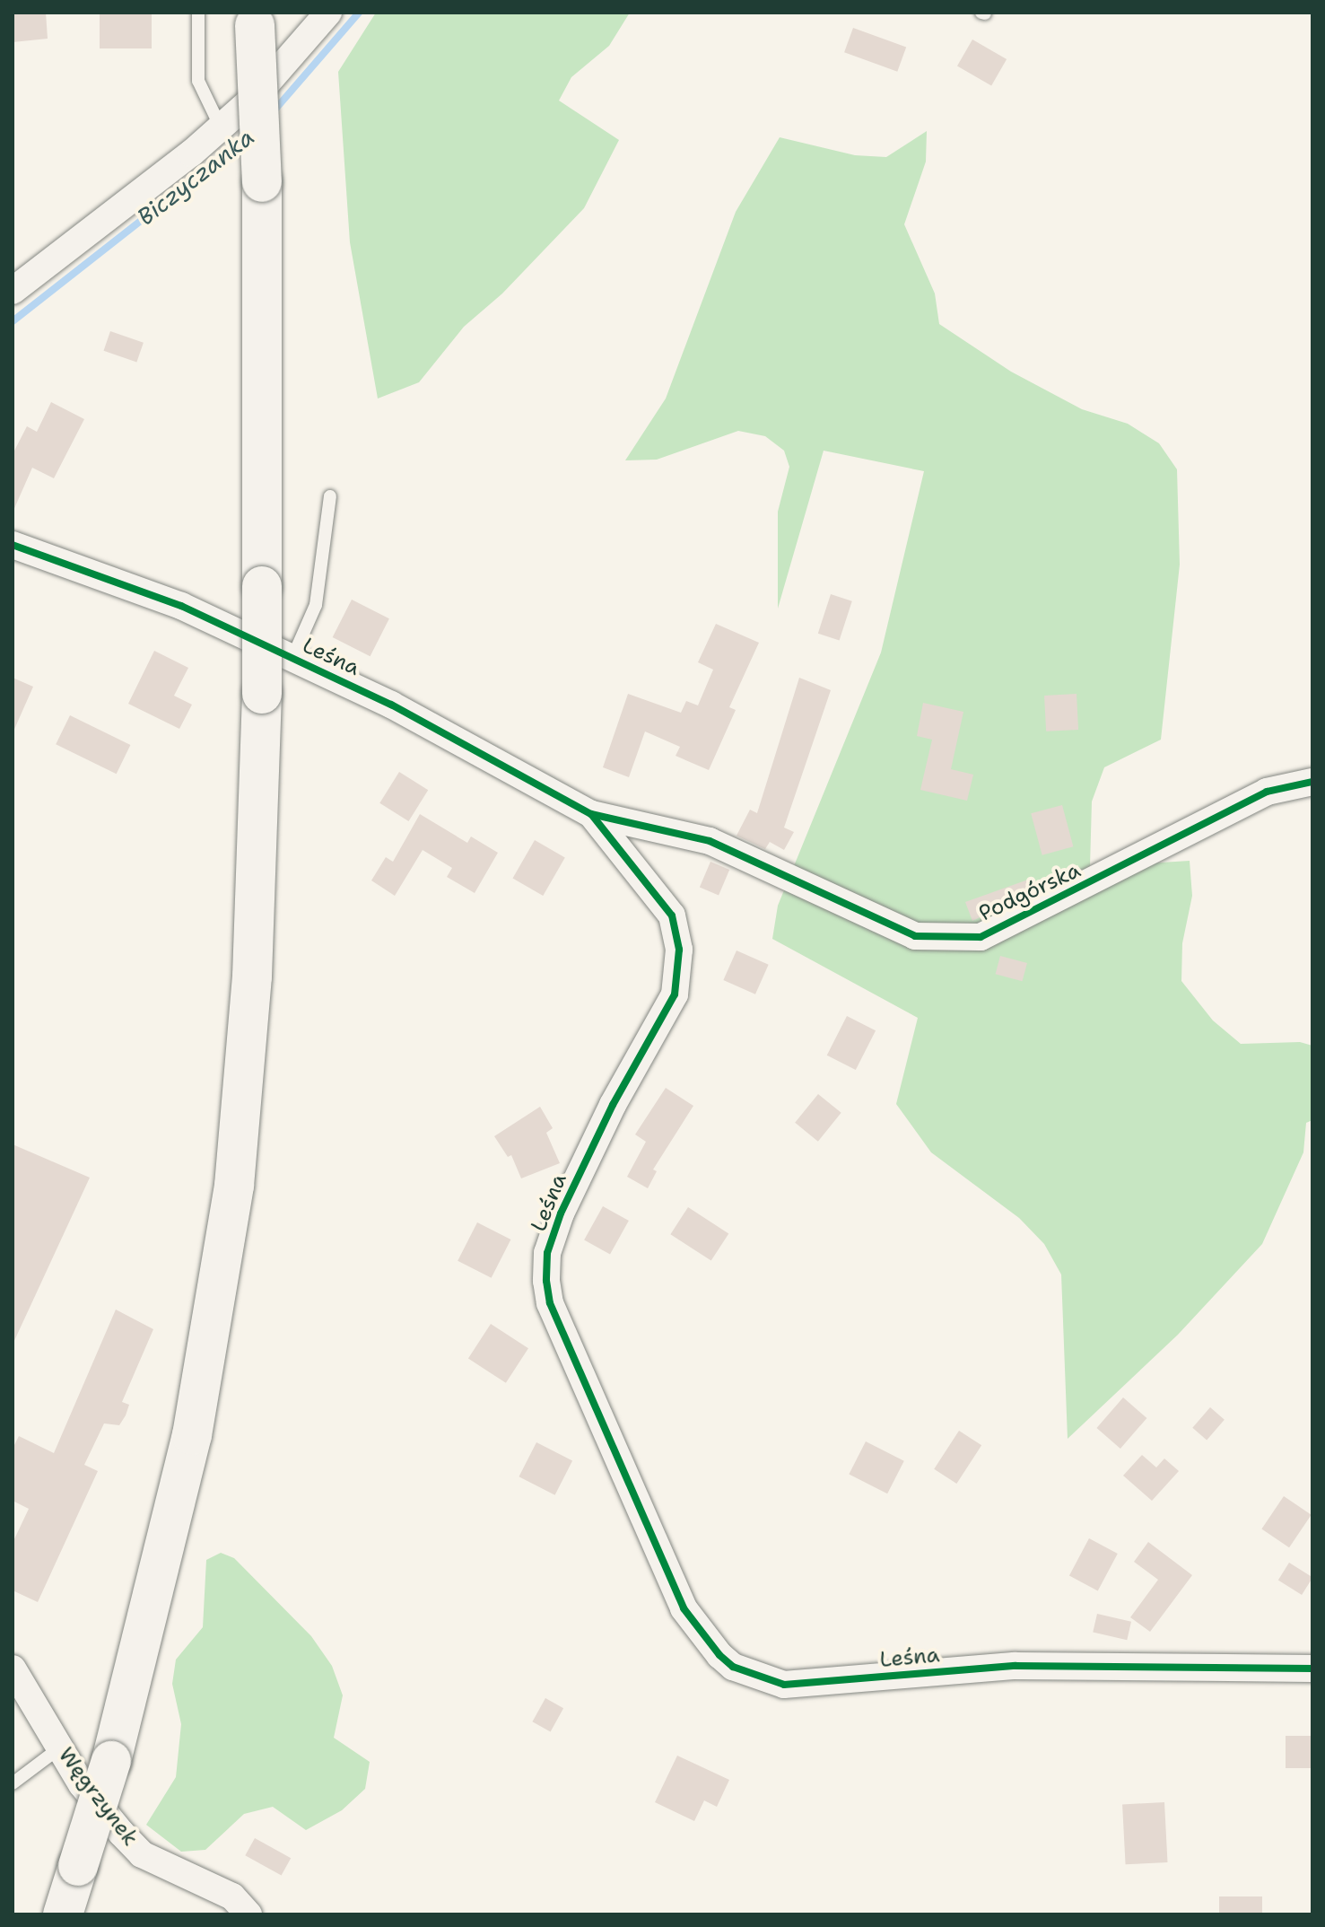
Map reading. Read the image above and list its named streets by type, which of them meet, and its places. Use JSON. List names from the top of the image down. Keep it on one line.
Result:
{"streets":{"street":["Leśna","Podgórska","Węgrzynek"]},"crossings":[["Leśna","Podgórska"]],"water":["Biczyczanka"]}
